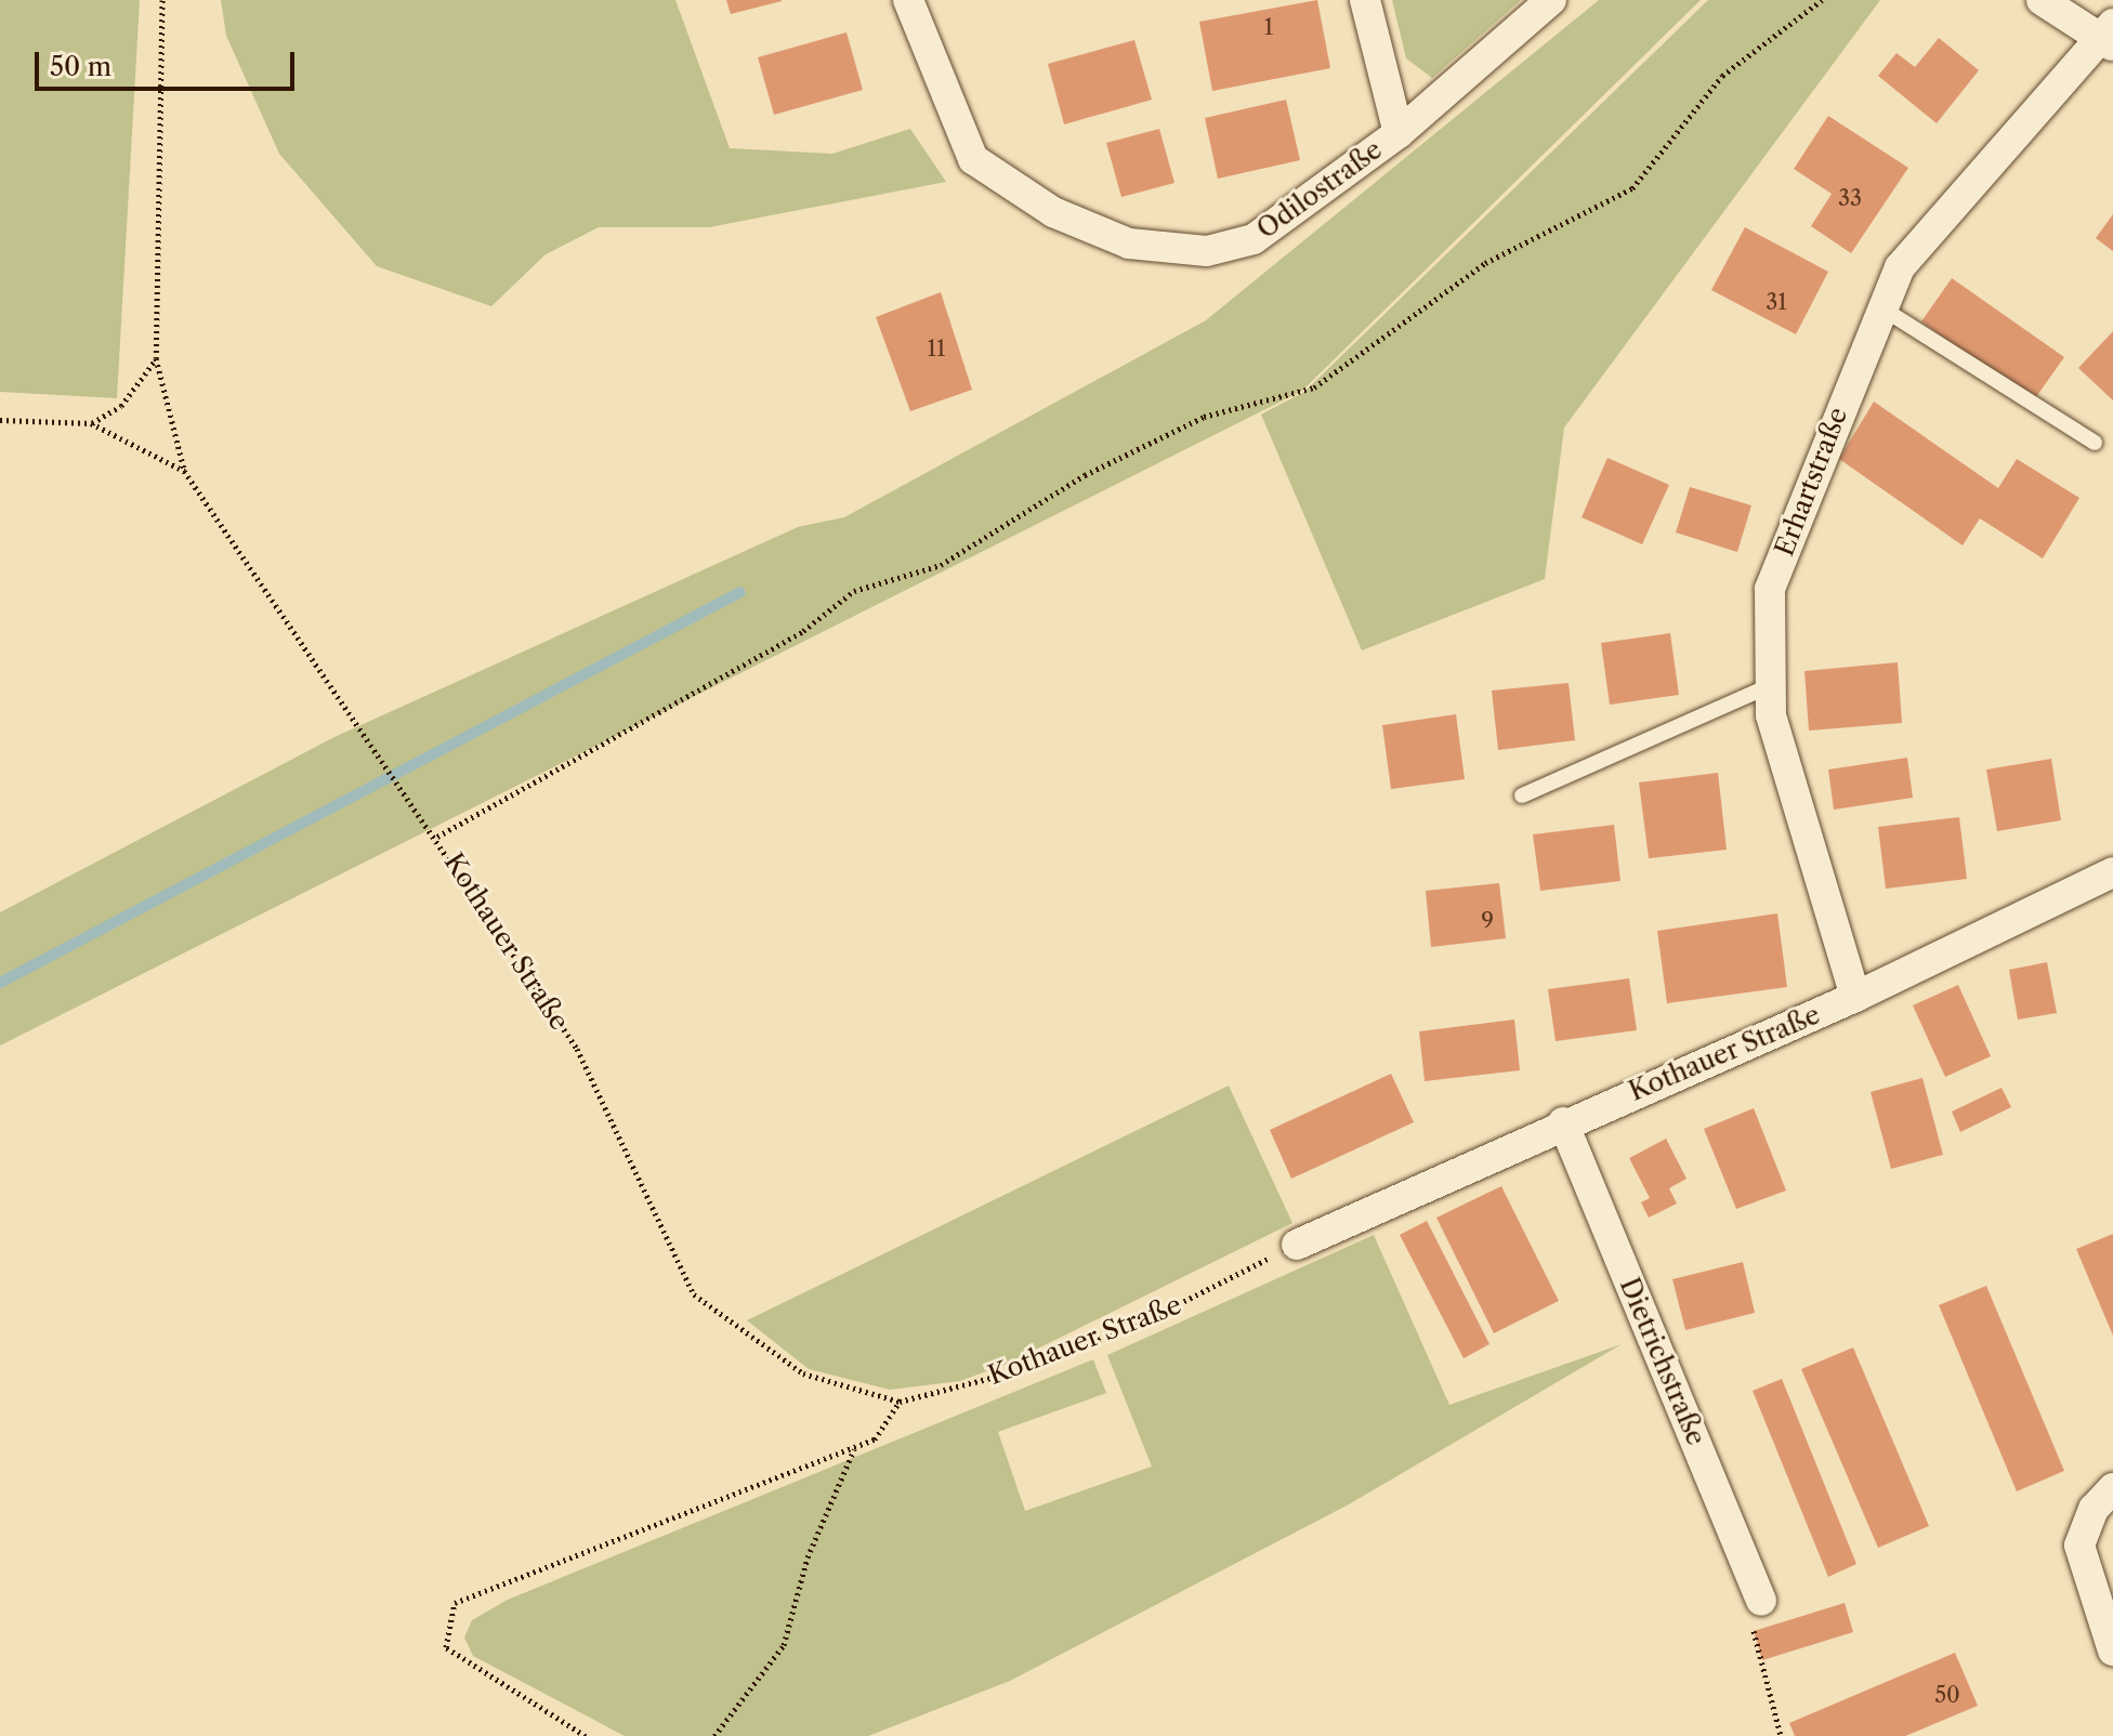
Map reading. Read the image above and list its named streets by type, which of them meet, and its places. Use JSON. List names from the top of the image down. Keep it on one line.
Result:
{"streets":{"street":["Odilostraße","Erhartstraße","Kothauer Straße","Dietrichstraße"]},"crossings":[["Erhartstraße","Kothauer Straße"],["Kothauer Straße","Dietrichstraße"]],"house_numbers":["1","33","31","11","9","50"],"scale_bar":"50 m"}
